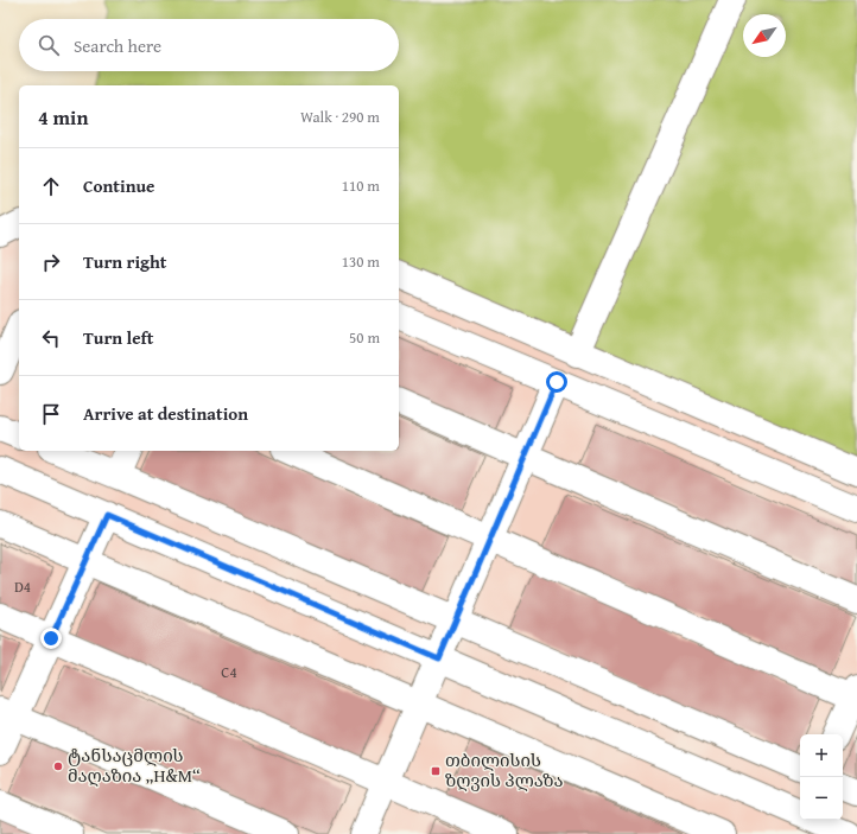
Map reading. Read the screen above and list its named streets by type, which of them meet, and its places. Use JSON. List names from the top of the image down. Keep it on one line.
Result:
{"places":{"other":["ტანსაცმლის მაღაზია „H&M“"],"transit":["თბილისის ზღვის პლაზა"]},"house_numbers":["D4","C4"],"north":"bottom left","page":{"search":"Search here","heading":["4 min","Walk · 290 m"],"list":[["Continue","110 m"],["Turn right","130 m"],["Turn left","50 m"],"Arrive at destination"],"map_buttons":["+","−"]}}
